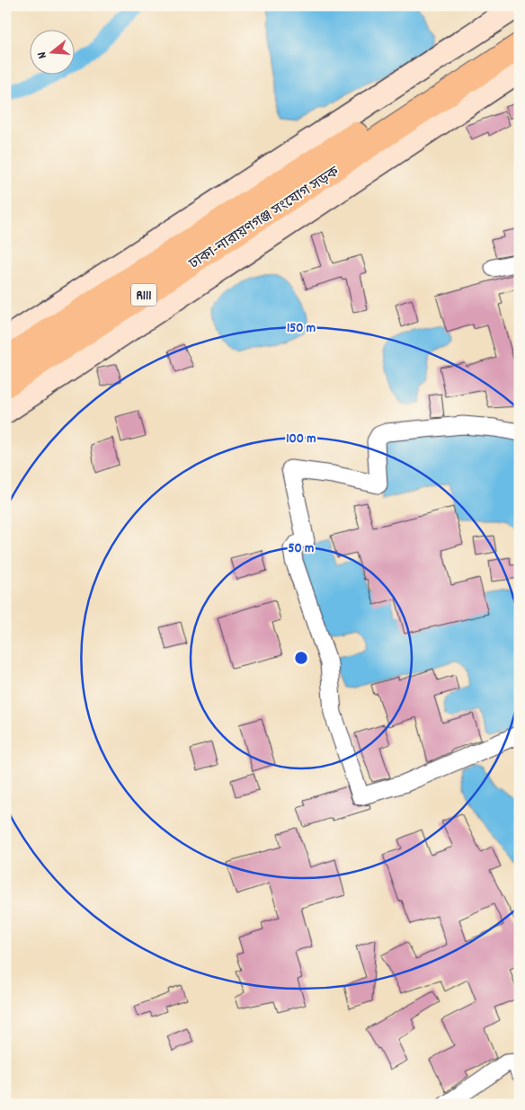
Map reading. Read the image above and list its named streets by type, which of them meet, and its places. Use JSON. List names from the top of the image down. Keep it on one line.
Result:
{"streets":{"main road":["ঢাকা-নারায়ণগঞ্জ সংযোগ সড়ক","R111"]},"north":"left","rings":["150 m","100 m","50 m"]}
